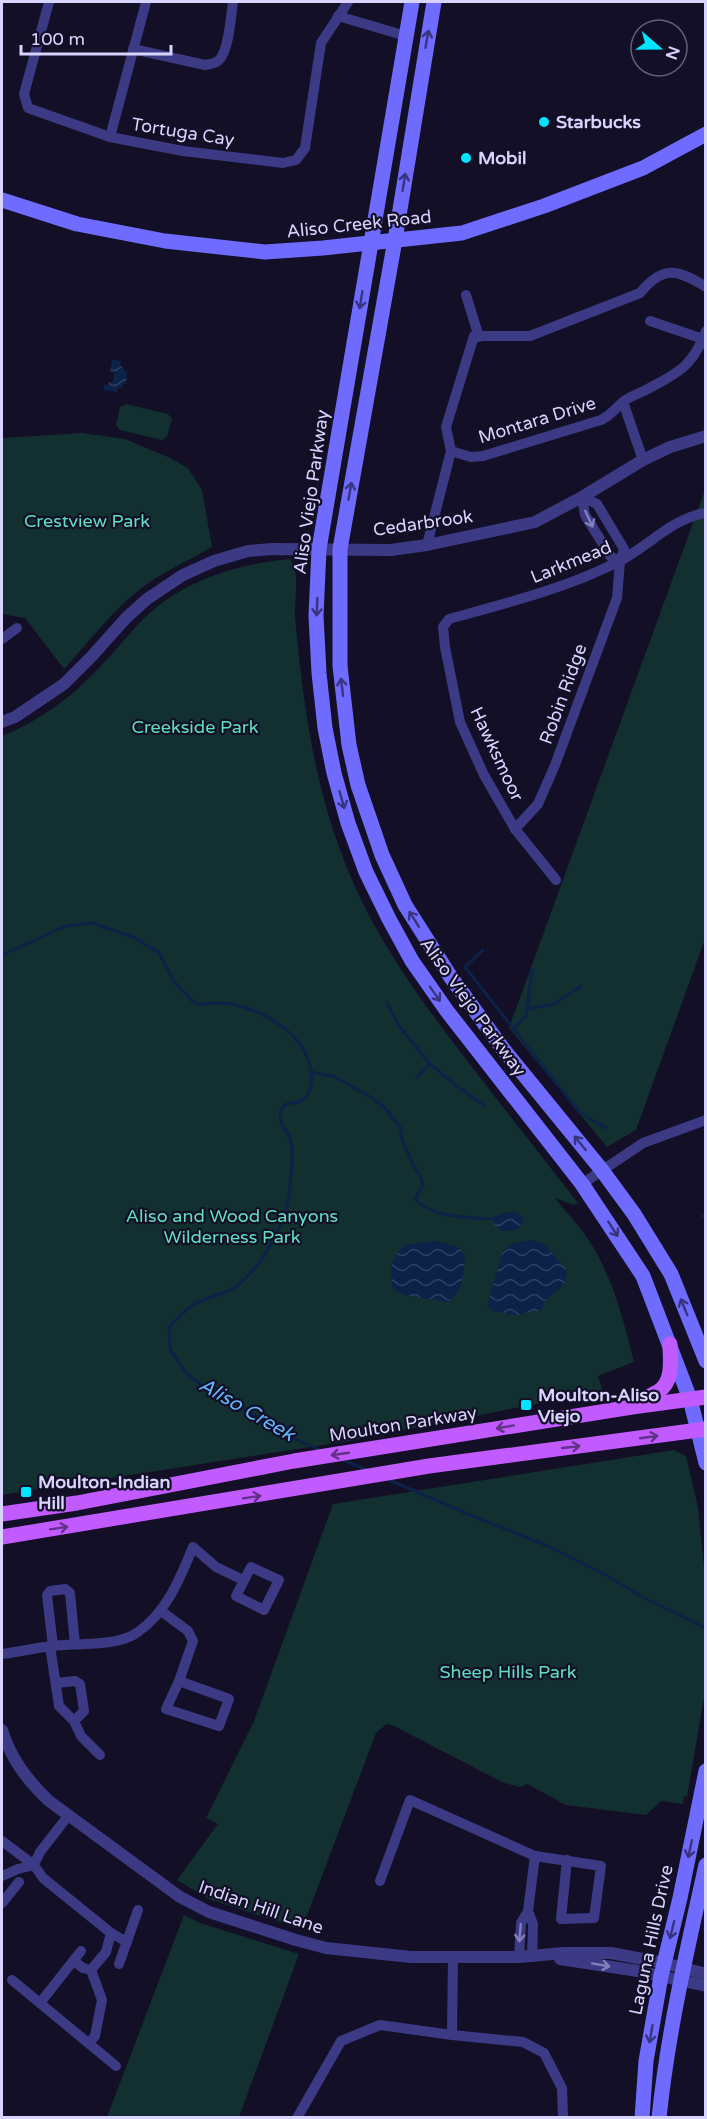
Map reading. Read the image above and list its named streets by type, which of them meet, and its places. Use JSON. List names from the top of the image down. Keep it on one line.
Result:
{"streets":{"main road":["Aliso Creek Road","Aliso Viejo Parkway","Moulton Parkway","Laguna Hills Drive"],"street":["Tortuga Cay","Montara Drive","Cedarbrook","Larkmead","Robin Ridge","Hawksmoor","Indian Hill Lane"]},"crossings":[["Aliso Creek Road","Aliso Viejo Parkway"],["Aliso Viejo Parkway","Cedarbrook"],["Aliso Viejo Parkway","Moulton Parkway"],["Cedarbrook","Robin Ridge"],["Larkmead","Robin Ridge"],["Larkmead","Hawksmoor"],["Robin Ridge","Hawksmoor"],["Indian Hill Lane","Laguna Hills Drive"]],"water":["Aliso Creek"],"parks":["Crestview Park","Creekside Park","Aliso and Wood Canyons Wilderness Park","Sheep Hills Park"],"places":{"other":["Starbucks","Mobil"],"transit":["Moulton-Aliso Viejo","Moulton-Indian Hill"]},"scale_bar":"100 m","north":"right"}
